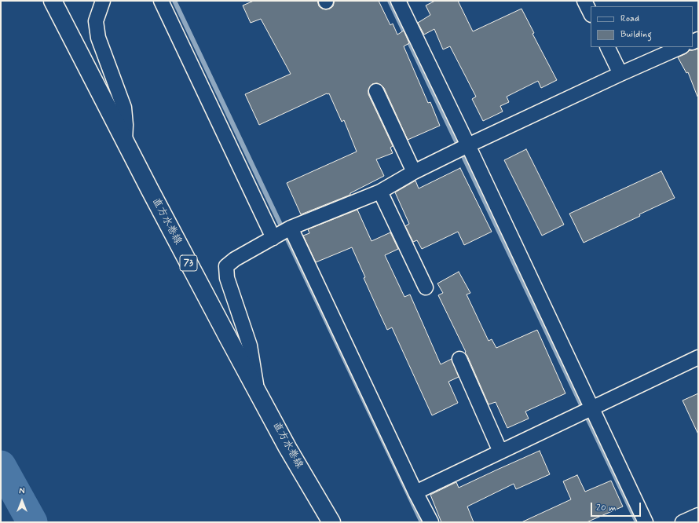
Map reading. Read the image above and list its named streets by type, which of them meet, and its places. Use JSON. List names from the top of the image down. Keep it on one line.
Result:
{"streets":{"main road":["直方水巻線","73"]},"legend":["Road","Building"],"scale_bar":"20 m","north":"top"}
